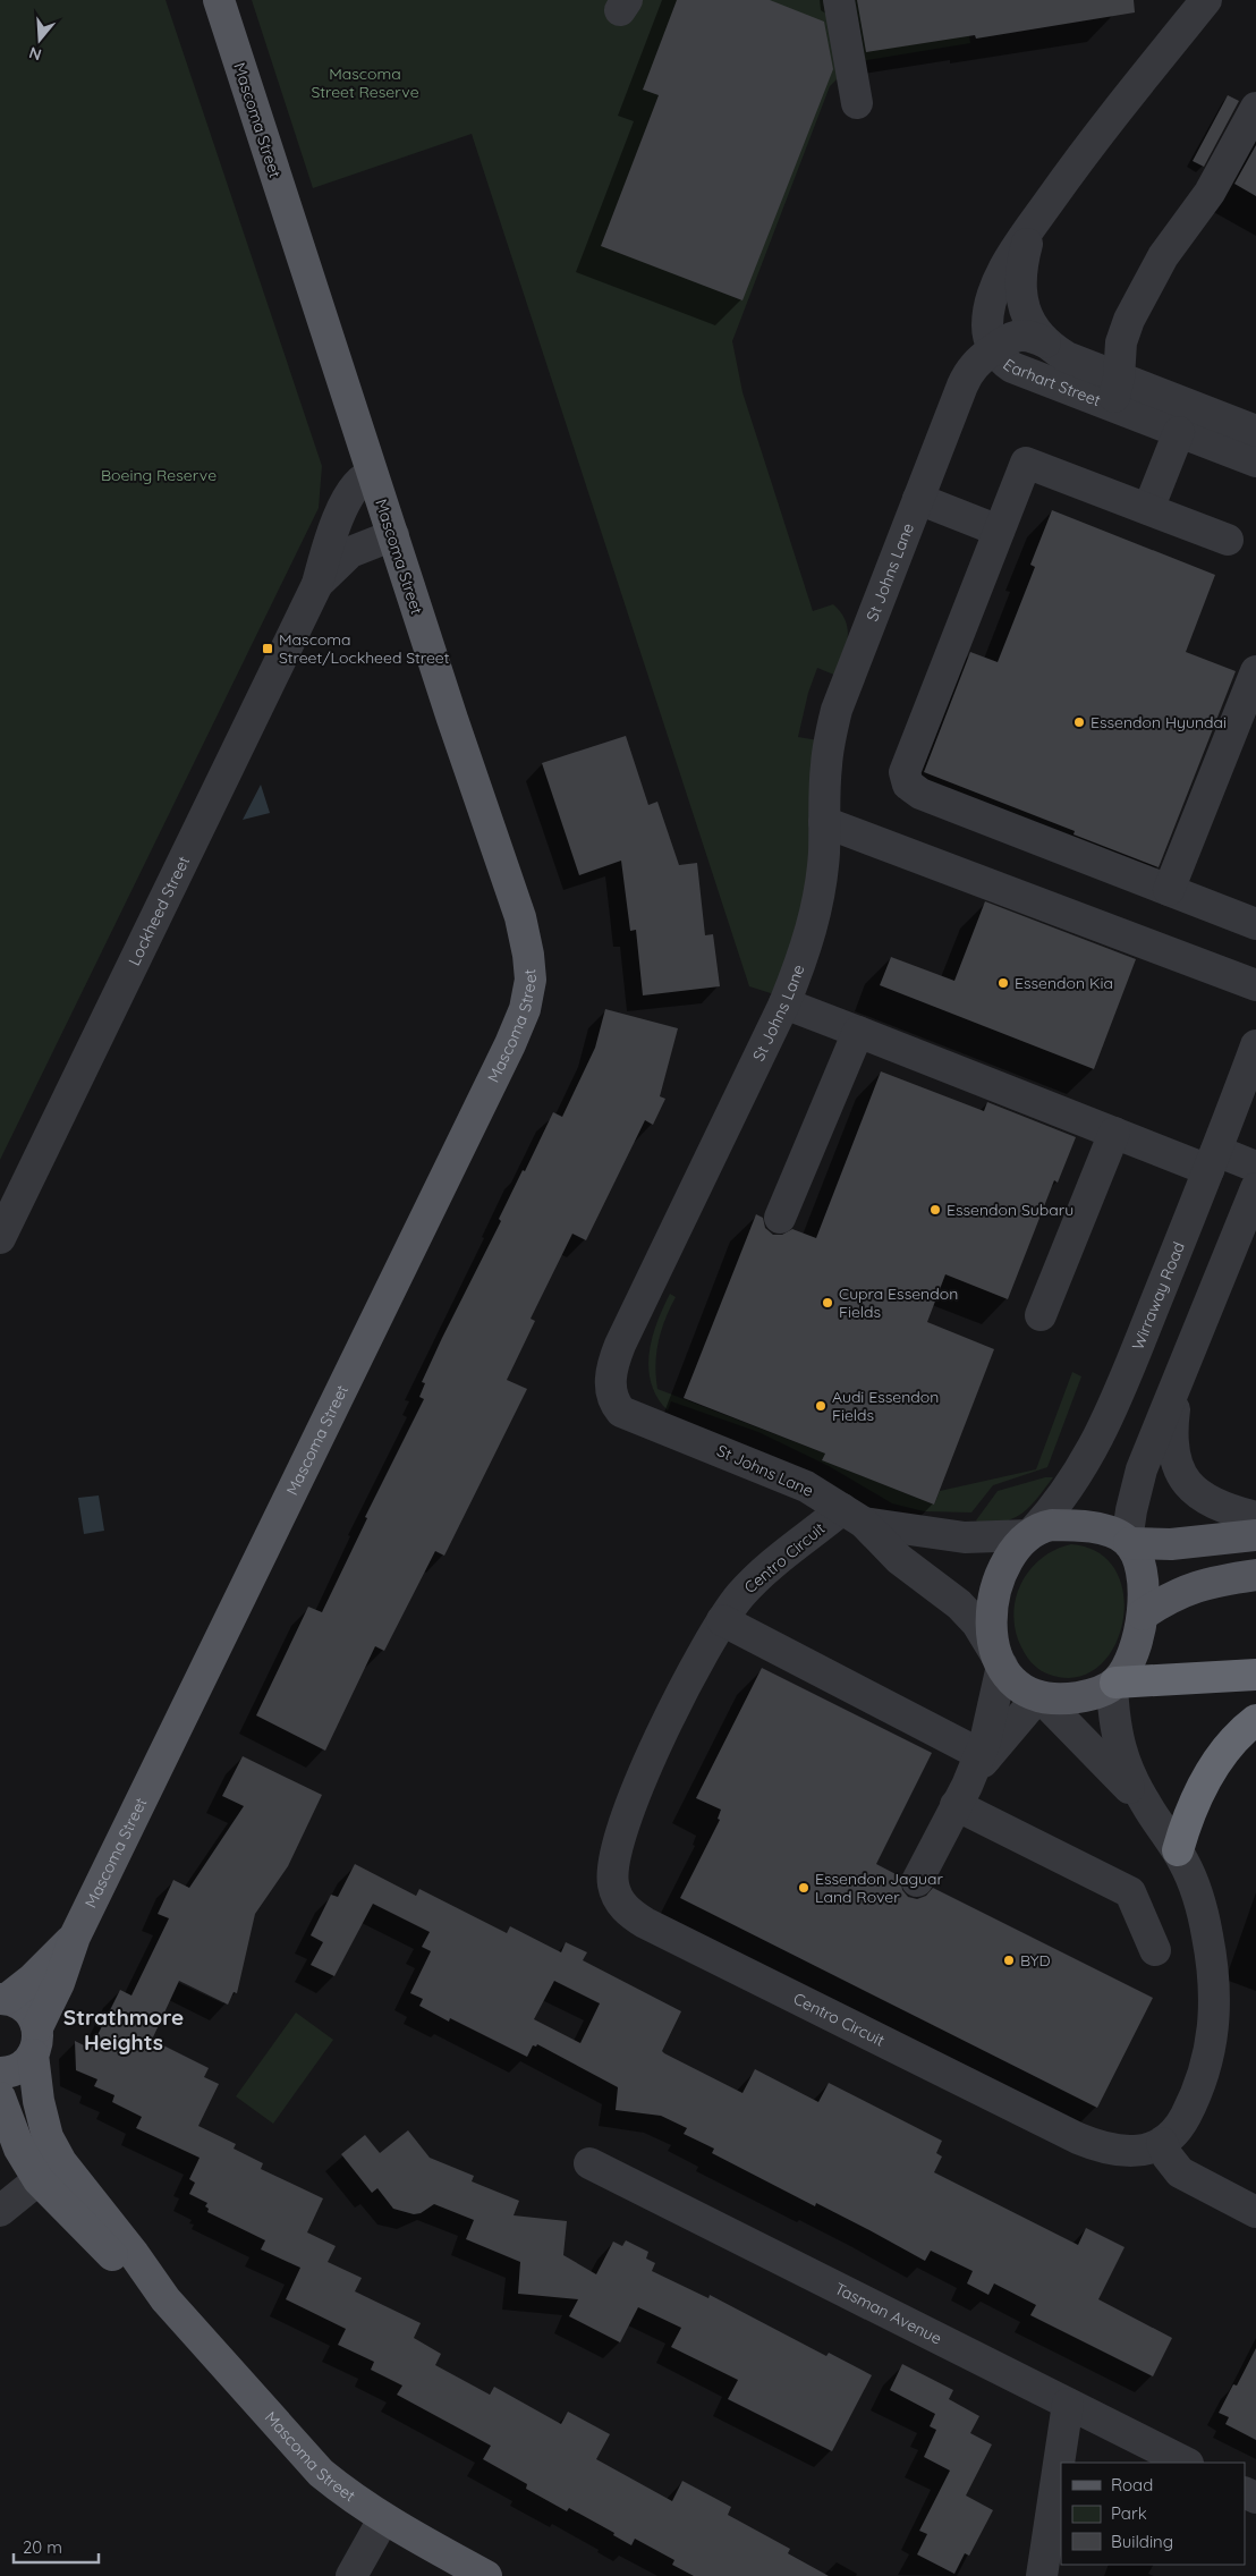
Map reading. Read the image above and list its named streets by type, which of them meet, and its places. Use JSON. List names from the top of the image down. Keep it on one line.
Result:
{"streets":{"main road":["Mascoma Street"],"street":["Earhart Street","St Johns Lane","Lockheed Street","Wirraway Road","Centro Circuit","Tasman Avenue"]},"crossings":[["Mascoma Street","Lockheed Street"],["Earhart Street","St Johns Lane"],["St Johns Lane","Wirraway Road"],["St Johns Lane","Centro Circuit"],["Wirraway Road","Centro Circuit"]],"districts":["Strathmore Heights"],"parks":["Mascoma Street Reserve","Boeing Reserve"],"places":{"transit":["Mascoma Street/Lockheed Street"],"other":["Essendon Hyundai","Essendon Kia","Essendon Subaru","Cupra Essendon Fields","Audi Essendon Fields","Essendon Jaguar Land Rover","BYD"]},"legend":["Road","Park","Building"],"scale_bar":"20 m","north":"bottom"}
